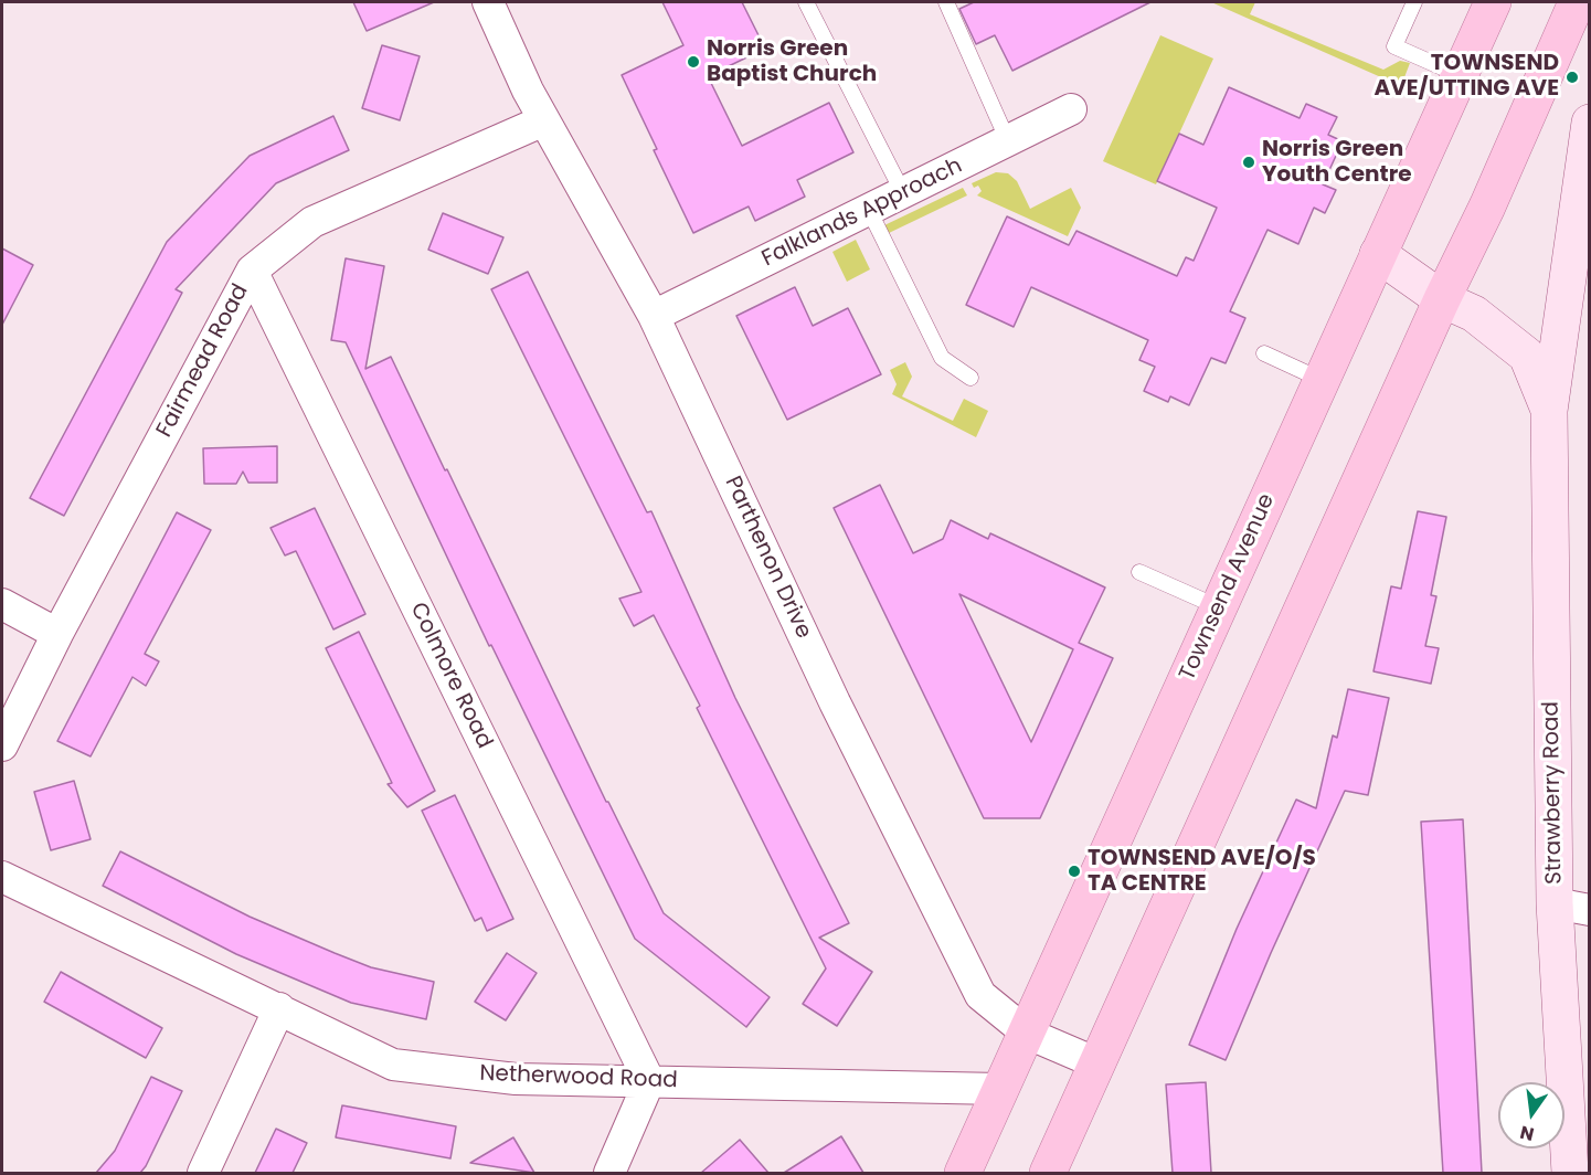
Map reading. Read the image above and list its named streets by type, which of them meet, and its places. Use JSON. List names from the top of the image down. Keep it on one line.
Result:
{"streets":{"main road":["Townsend Avenue","Strawberry Road"],"street":["Falklands Approach","Fairmead Road","Parthenon Drive","Colmore Road","Netherwood Road"]},"crossings":[["Falklands Approach","Parthenon Drive"],["Fairmead Road","Parthenon Drive"],["Fairmead Road","Colmore Road"],["Parthenon Drive","Townsend Avenue"],["Townsend Avenue","Strawberry Road"],["Townsend Avenue","Netherwood Road"],["Colmore Road","Netherwood Road"]],"places":["Norris Green Baptist Church","TOWNSEND AVE/UTTING AVE","Norris Green Youth Centre","TOWNSEND AVE/O/S TA CENTRE"],"north":"bottom"}
